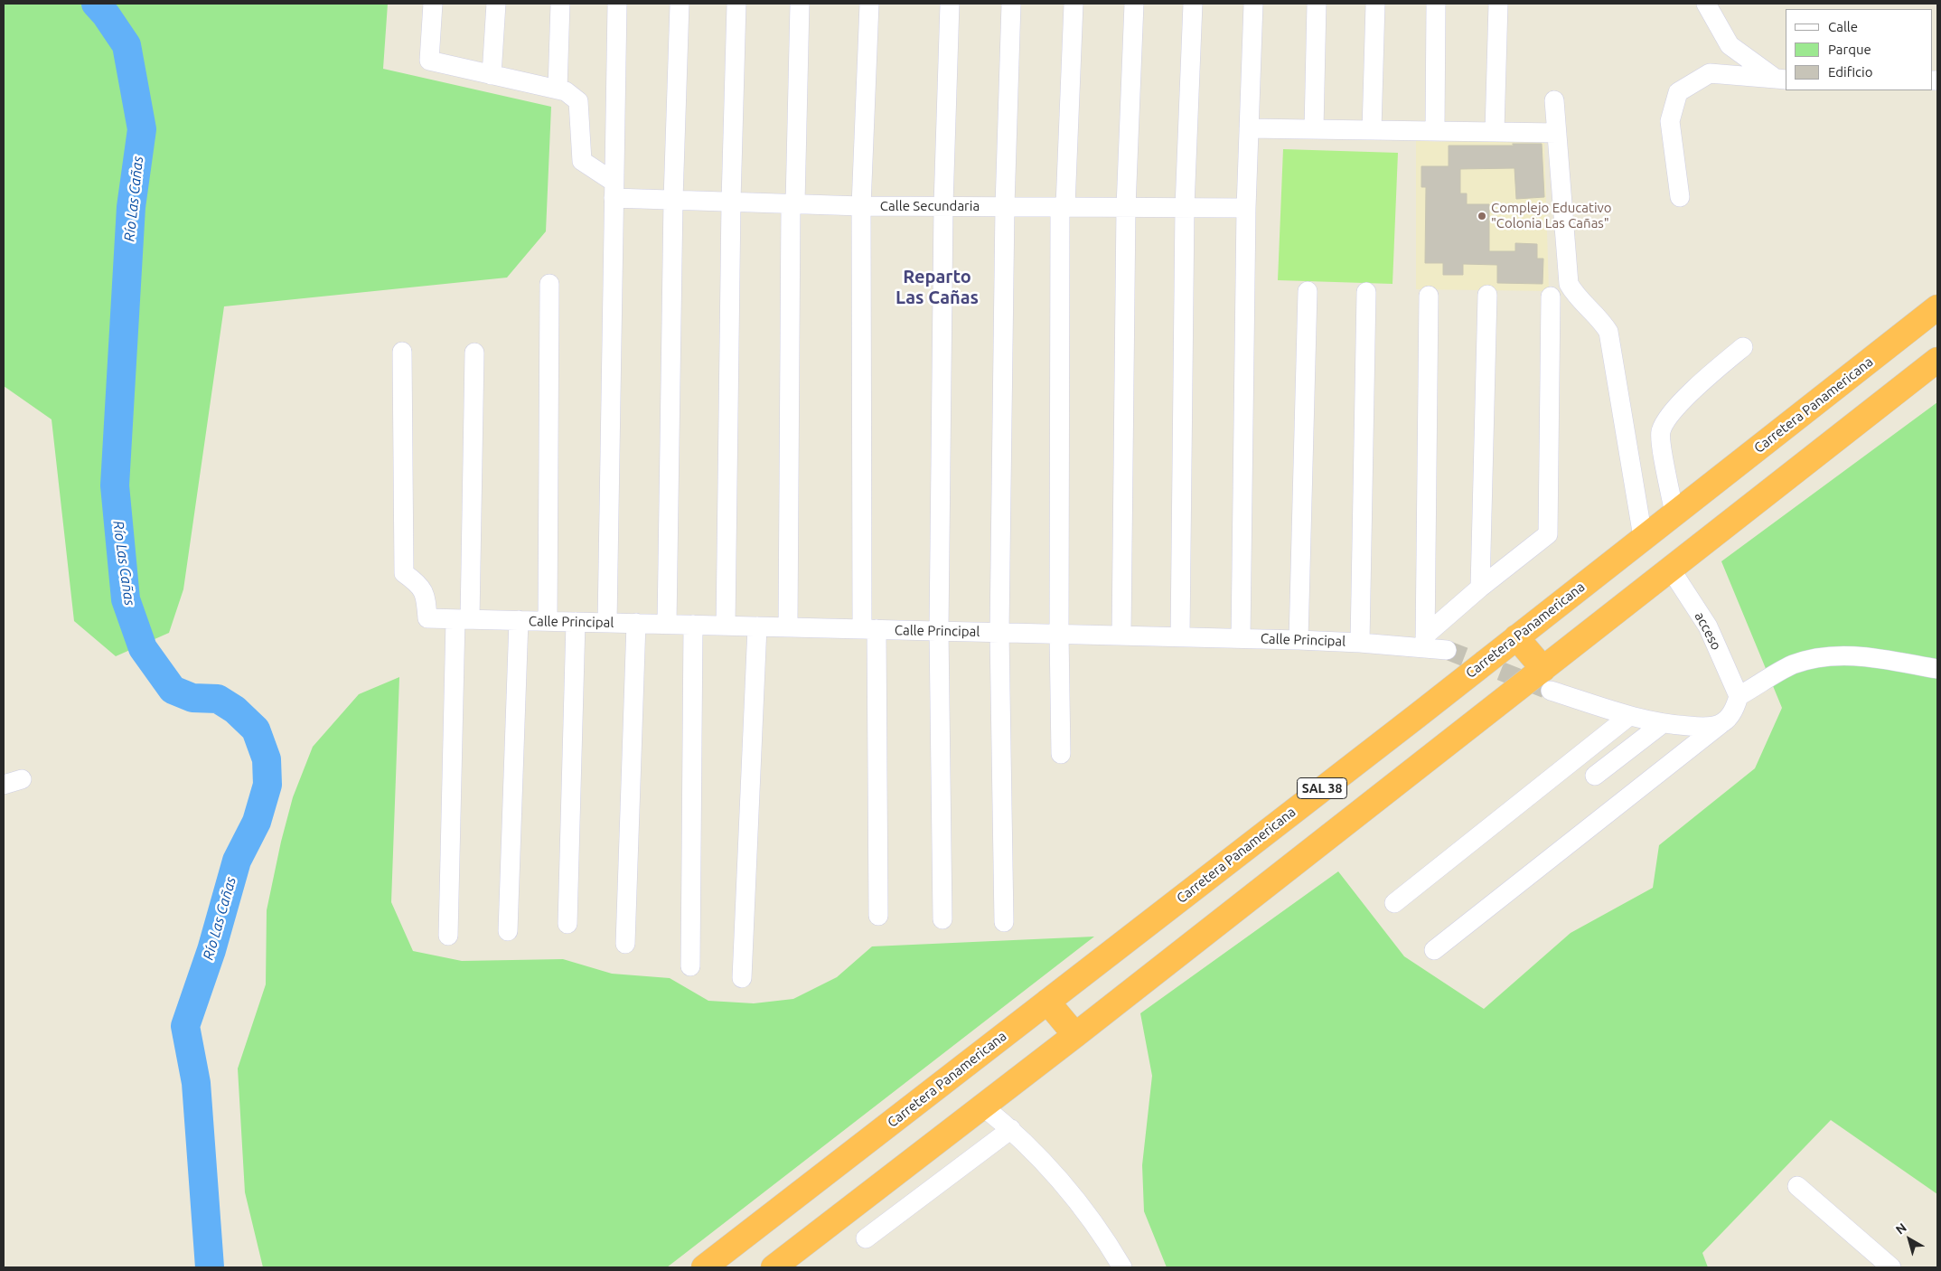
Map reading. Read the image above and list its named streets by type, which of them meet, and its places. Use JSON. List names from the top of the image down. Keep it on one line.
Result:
{"streets":{"highway":["Carretera Panamericana","SAL 38"],"street":["Calle Secundaria","Calle Principal","acceso"]},"crossings":[["acceso","SAL 38"]],"districts":["Reparto Las Cañas"],"water":["Río Las Cañas"],"places":["Complejo Educativo \"Colonia Las Cañas\""],"legend":["Calle","Parque","Edificio"],"north":"top left"}
